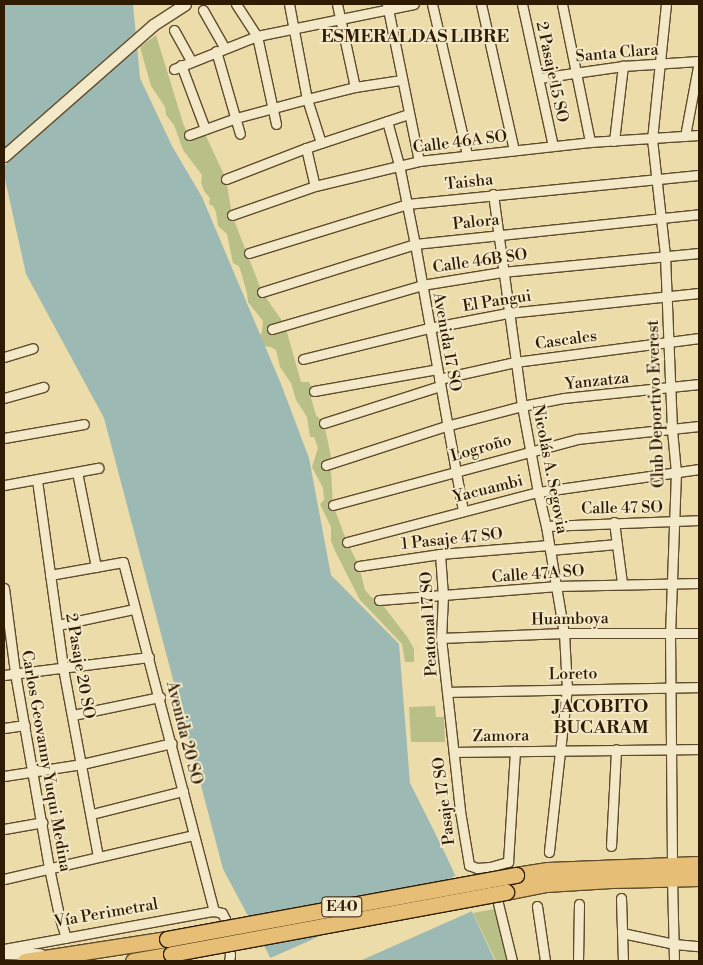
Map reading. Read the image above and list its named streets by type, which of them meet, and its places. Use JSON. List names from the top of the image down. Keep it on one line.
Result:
{"streets":{"highway":["E40","Vía Perimetral"],"street":["Santa Clara","2 Pasaje 15 SO","Calle 46A SO","Taisha","Palora","Calle 46B SO","El Pangui","Cascales","Avenida 17 SO","Yanzatza","Club Deportivo Everest","Logroño","Nicolás A. Segovia","Yacuambi","Calle 47 SO","1 Pasaje 47 SO","Calle 47A SO","Huamboya","Peatonal 17 SO","2 Pasaje 20 SO","Loreto","Avenida 20 SO","Zamora","Carlos Geovanny Yuqui Medina","Pasaje 17 SO"]},"crossings":[["Santa Clara","2 Pasaje 15 SO"],["Santa Clara","Club Deportivo Everest"],["2 Pasaje 15 SO","Calle 46A SO"],["Calle 46A SO","Avenida 17 SO"],["Calle 46A SO","Club Deportivo Everest"],["Taisha","Avenida 17 SO"],["Taisha","Club Deportivo Everest"],["Taisha","Nicolás A. Segovia"],["Palora","Avenida 17 SO"],["Palora","Club Deportivo Everest"],["Palora","Nicolás A. Segovia"],["Calle 46B SO","Avenida 17 SO"],["Calle 46B SO","Club Deportivo Everest"],["Calle 46B SO","Nicolás A. Segovia"],["El Pangui","Avenida 17 SO"],["El Pangui","Club Deportivo Everest"],["El Pangui","Nicolás A. Segovia"],["Cascales","Avenida 17 SO"],["Cascales","Club Deportivo Everest"],["Cascales","Nicolás A. Segovia"],["Avenida 17 SO","Yanzatza"],["Avenida 17 SO","Logroño"],["Avenida 17 SO","Yacuambi"],["Yanzatza","Club Deportivo Everest"],["Yanzatza","Nicolás A. Segovia"],["Club Deportivo Everest","Logroño"],["Club Deportivo Everest","Yacuambi"],["Club Deportivo Everest","Calle 47 SO"],["Club Deportivo Everest","Calle 47A SO"],["Club Deportivo Everest","Huamboya"],["Club Deportivo Everest","Loreto"],["Club Deportivo Everest","Zamora"],["Club Deportivo Everest","E40"],["Club Deportivo Everest","Vía Perimetral"],["Logroño","Nicolás A. Segovia"],["Nicolás A. Segovia","Yacuambi"],["Nicolás A. Segovia","Calle 47 SO"],["Nicolás A. Segovia","1 Pasaje 47 SO"],["Nicolás A. Segovia","Calle 47A SO"],["Nicolás A. Segovia","Huamboya"],["Nicolás A. Segovia","Loreto"],["Nicolás A. Segovia","Zamora"],["1 Pasaje 47 SO","Peatonal 17 SO"],["Calle 47A SO","Peatonal 17 SO"],["Huamboya","Peatonal 17 SO"],["Peatonal 17 SO","Loreto"],["Peatonal 17 SO","Pasaje 17 SO"],["Loreto","Pasaje 17 SO"],["Avenida 20 SO","Vía Perimetral"],["Zamora","Pasaje 17 SO"],["Carlos Geovanny Yuqui Medina","Vía Perimetral"],["E40","Vía Perimetral"]],"districts":["ESMERALDAS LIBRE","JACOBITO BUCARAM"]}
